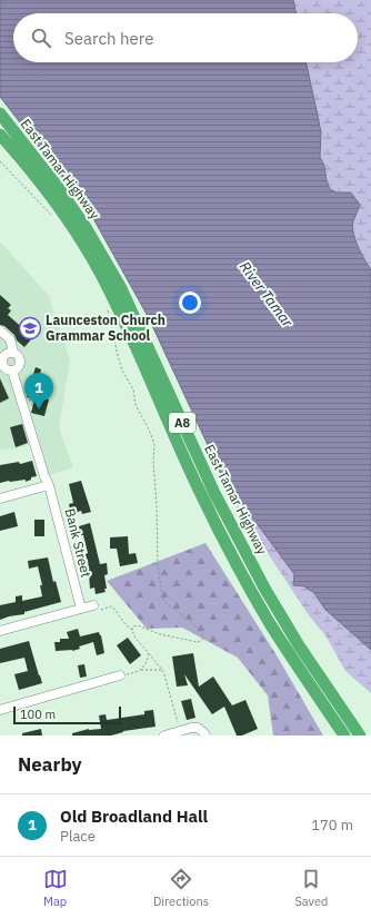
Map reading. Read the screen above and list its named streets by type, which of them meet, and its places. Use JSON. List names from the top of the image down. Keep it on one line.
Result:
{"streets":{"highway":["East Tamar Highway","A8"],"street":["Bank Street"]},"crossings":[["East Tamar Highway","A8"]],"water":["River Tamar"],"places":{"school or university":["Launceston Church Grammar School"]},"scale_bar":"100 m","page":{"search":"Search here","pins":"1","scale":"100 m","heading":"Nearby","list":[{"mark":"1","name":"Old Broadland Hall","note":"Place","value":"170 m"}],"nav":["Map","Directions","Saved"]}}
